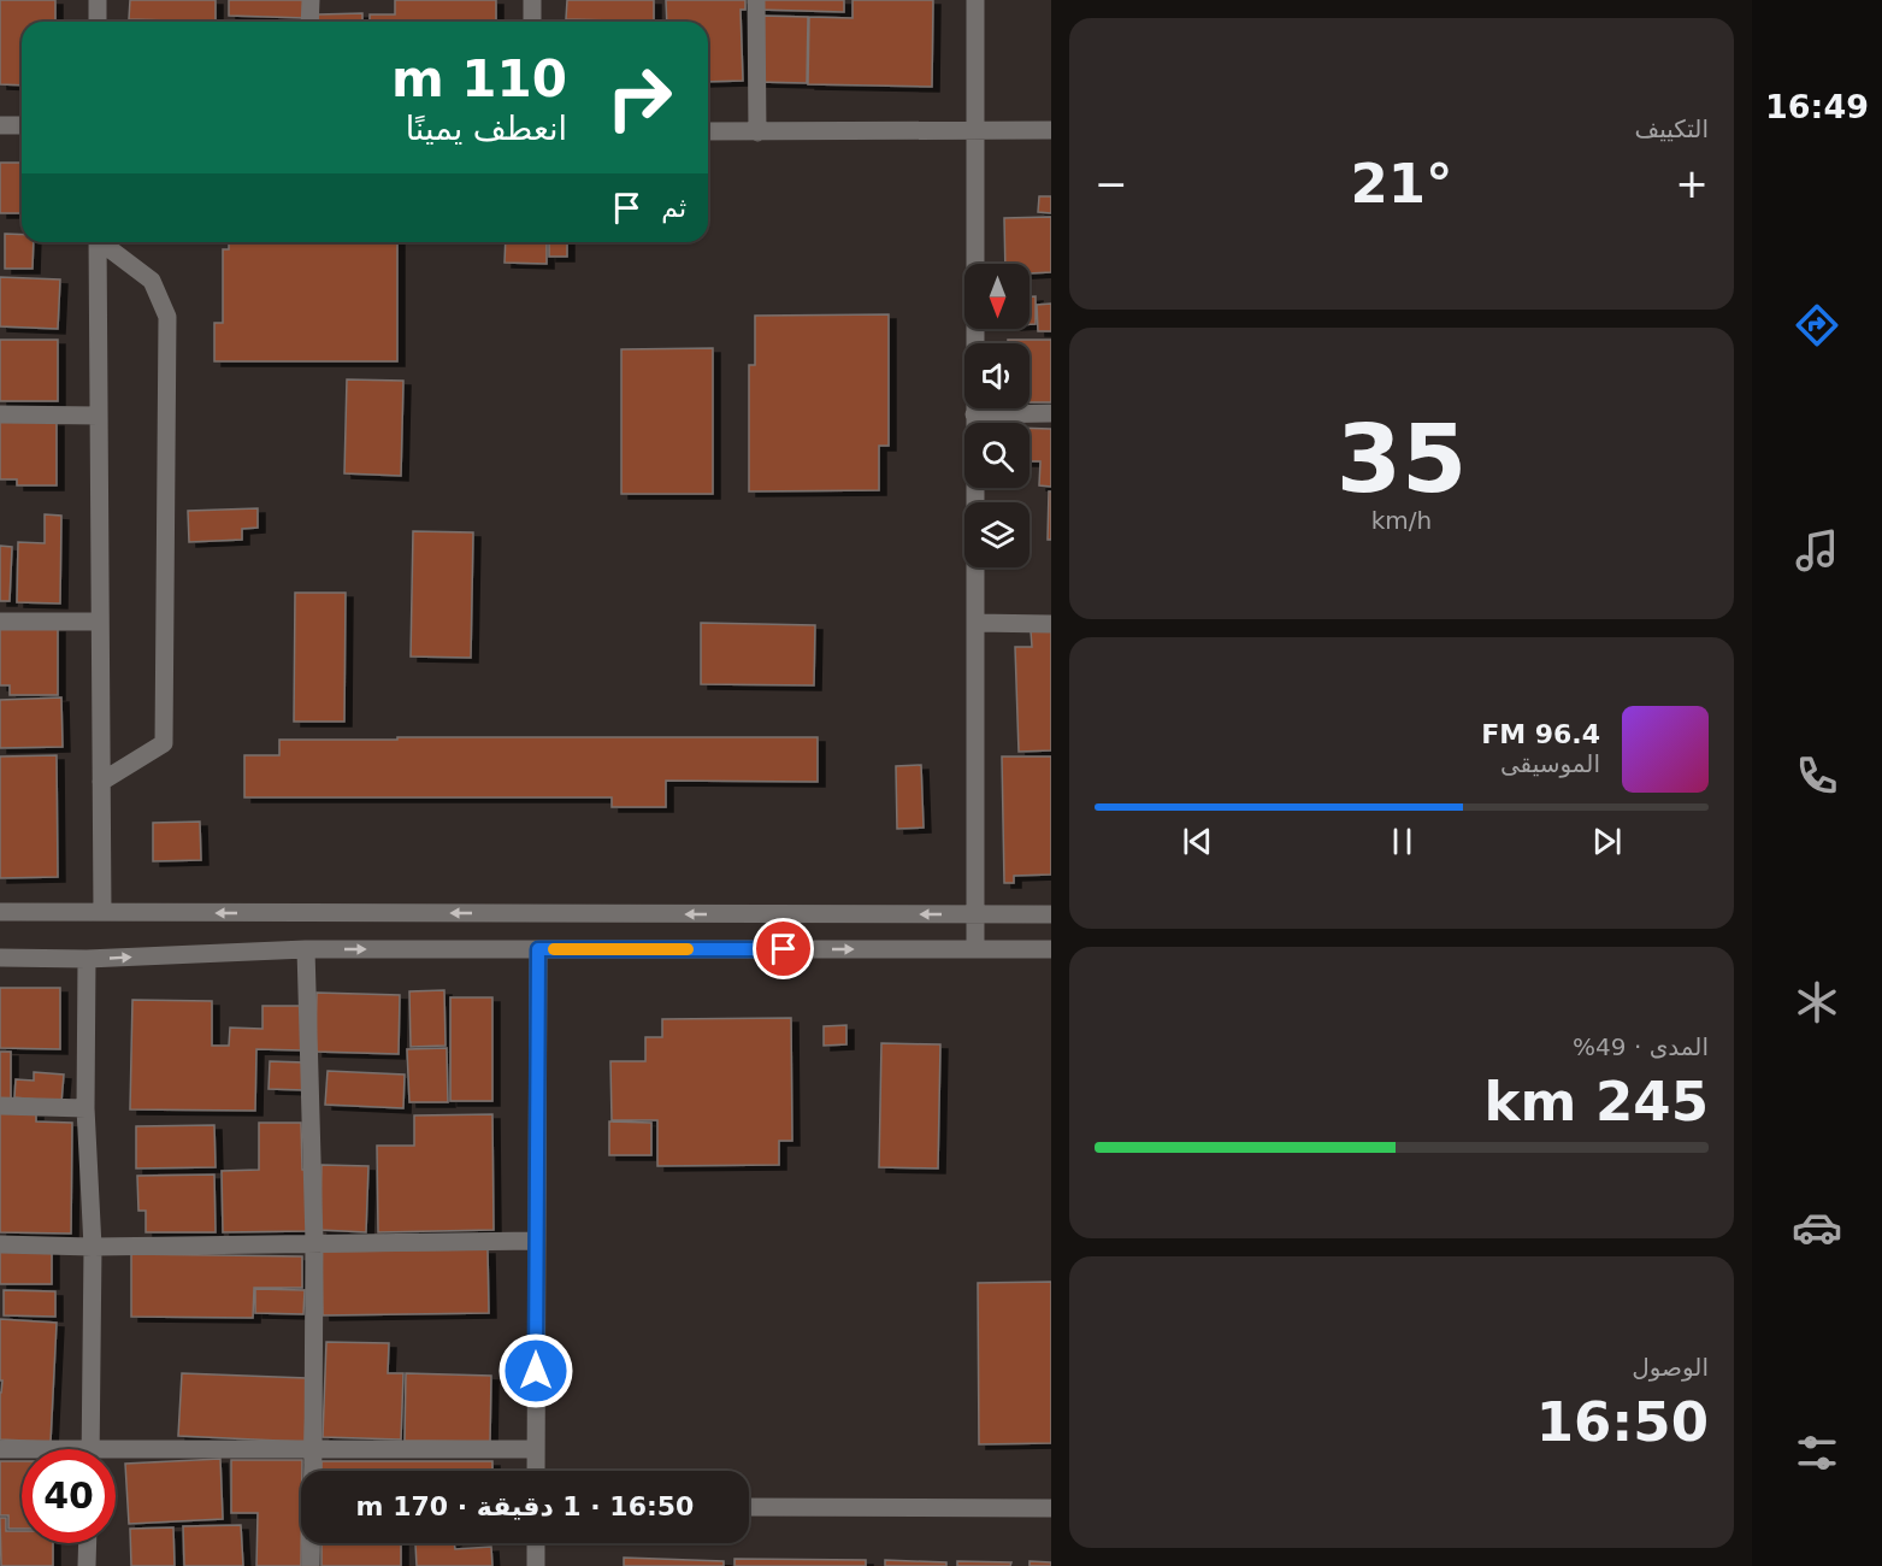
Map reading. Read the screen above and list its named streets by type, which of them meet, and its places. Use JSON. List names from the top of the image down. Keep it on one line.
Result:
{"north":"bottom","page":{"tabs":"16:49","tile":["التكييف",["35","km/h"],["المدى · 49%","245 km"],["الوصول","16:50"]],"turn":["110 m","انعطف يمينًا"],"heat":["−","21°","+"],"then":"ثم","song":["96.4 FM","الموسيقى"],"limit":"40","trip":"16:50 · 1 دقيقة · 170 m"}}
